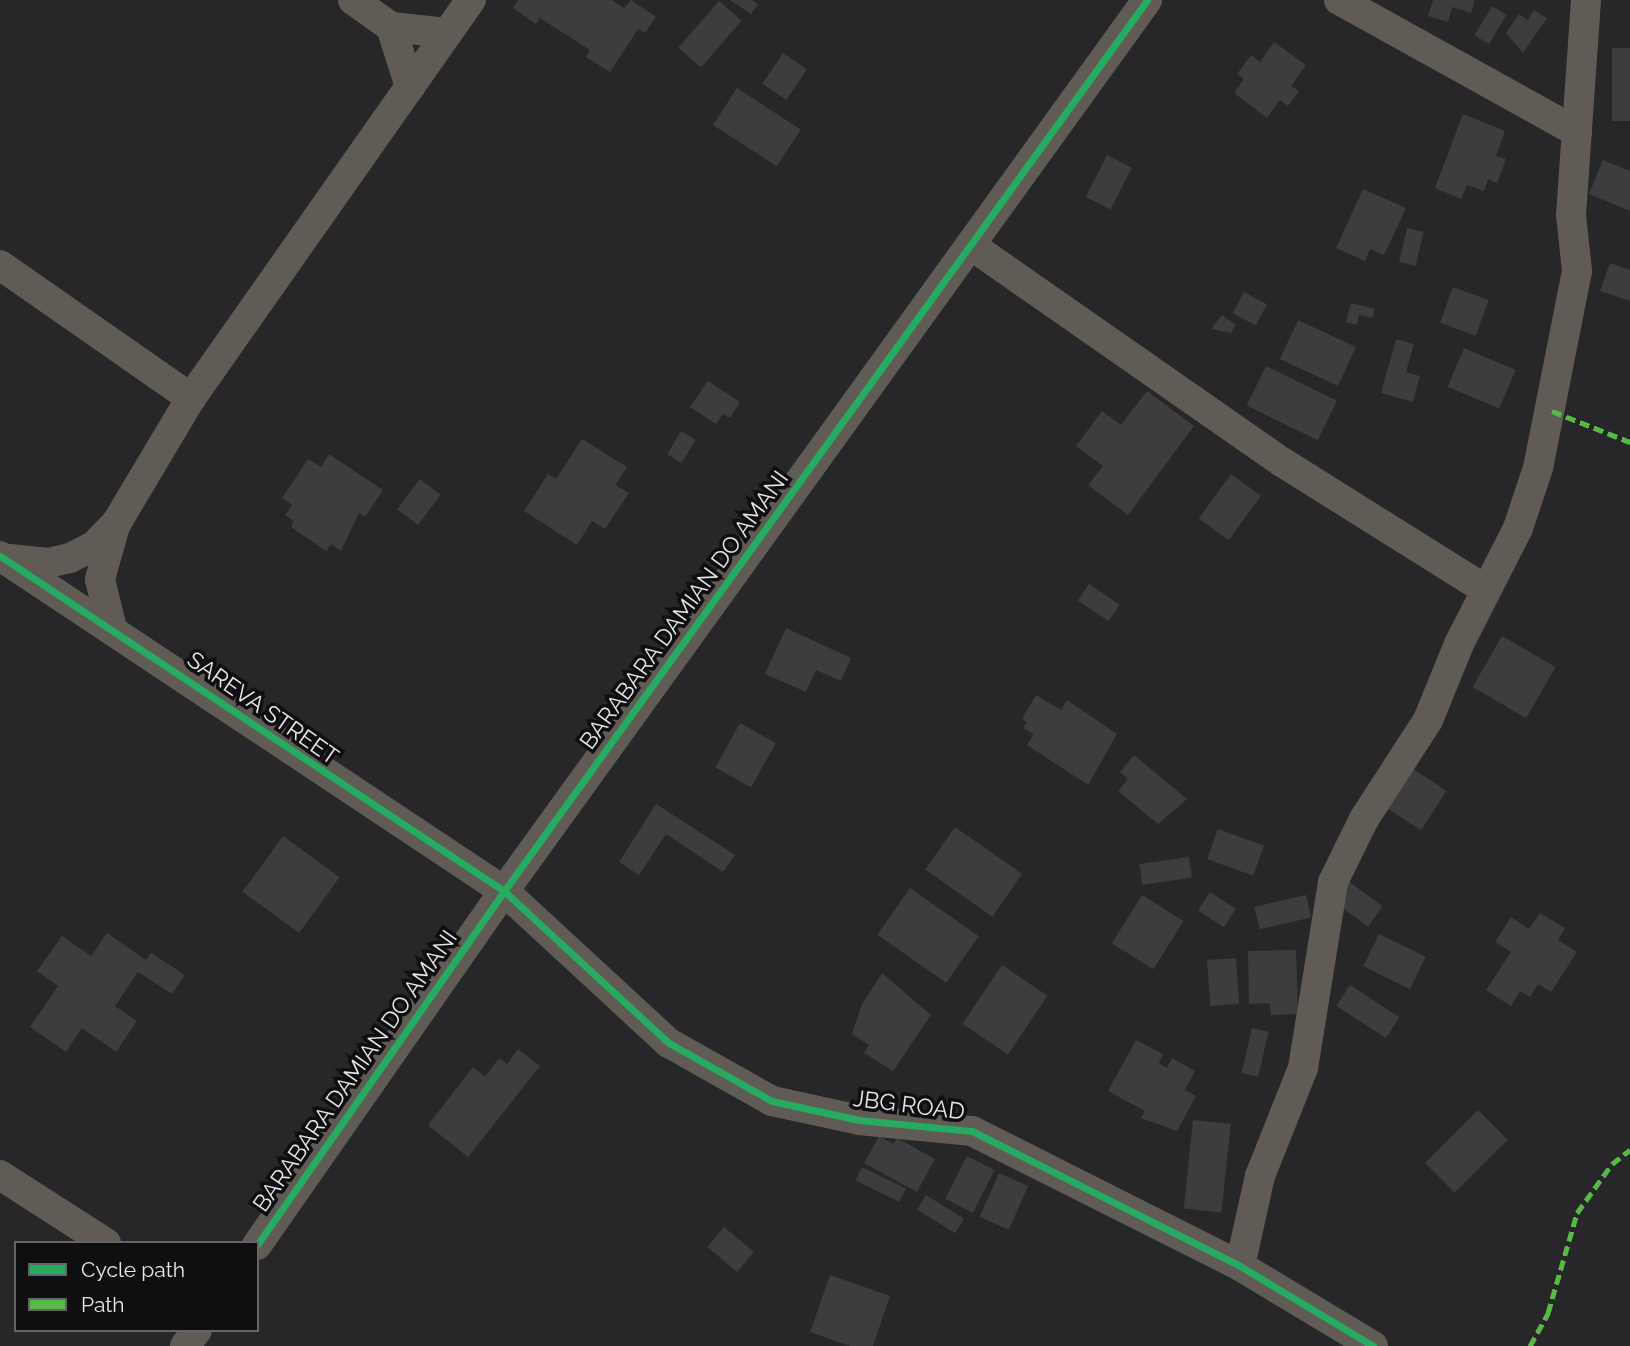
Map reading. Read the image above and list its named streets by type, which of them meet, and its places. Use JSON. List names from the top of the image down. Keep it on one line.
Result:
{"streets":{"street":["BARABARA DAMIAN DO AMANI","SAREVA STREET","JBG ROAD"]},"crossings":[["BARABARA DAMIAN DO AMANI","SAREVA STREET"],["BARABARA DAMIAN DO AMANI","JBG ROAD"],["SAREVA STREET","JBG ROAD"]],"legend":["Cycle path","Path"]}
